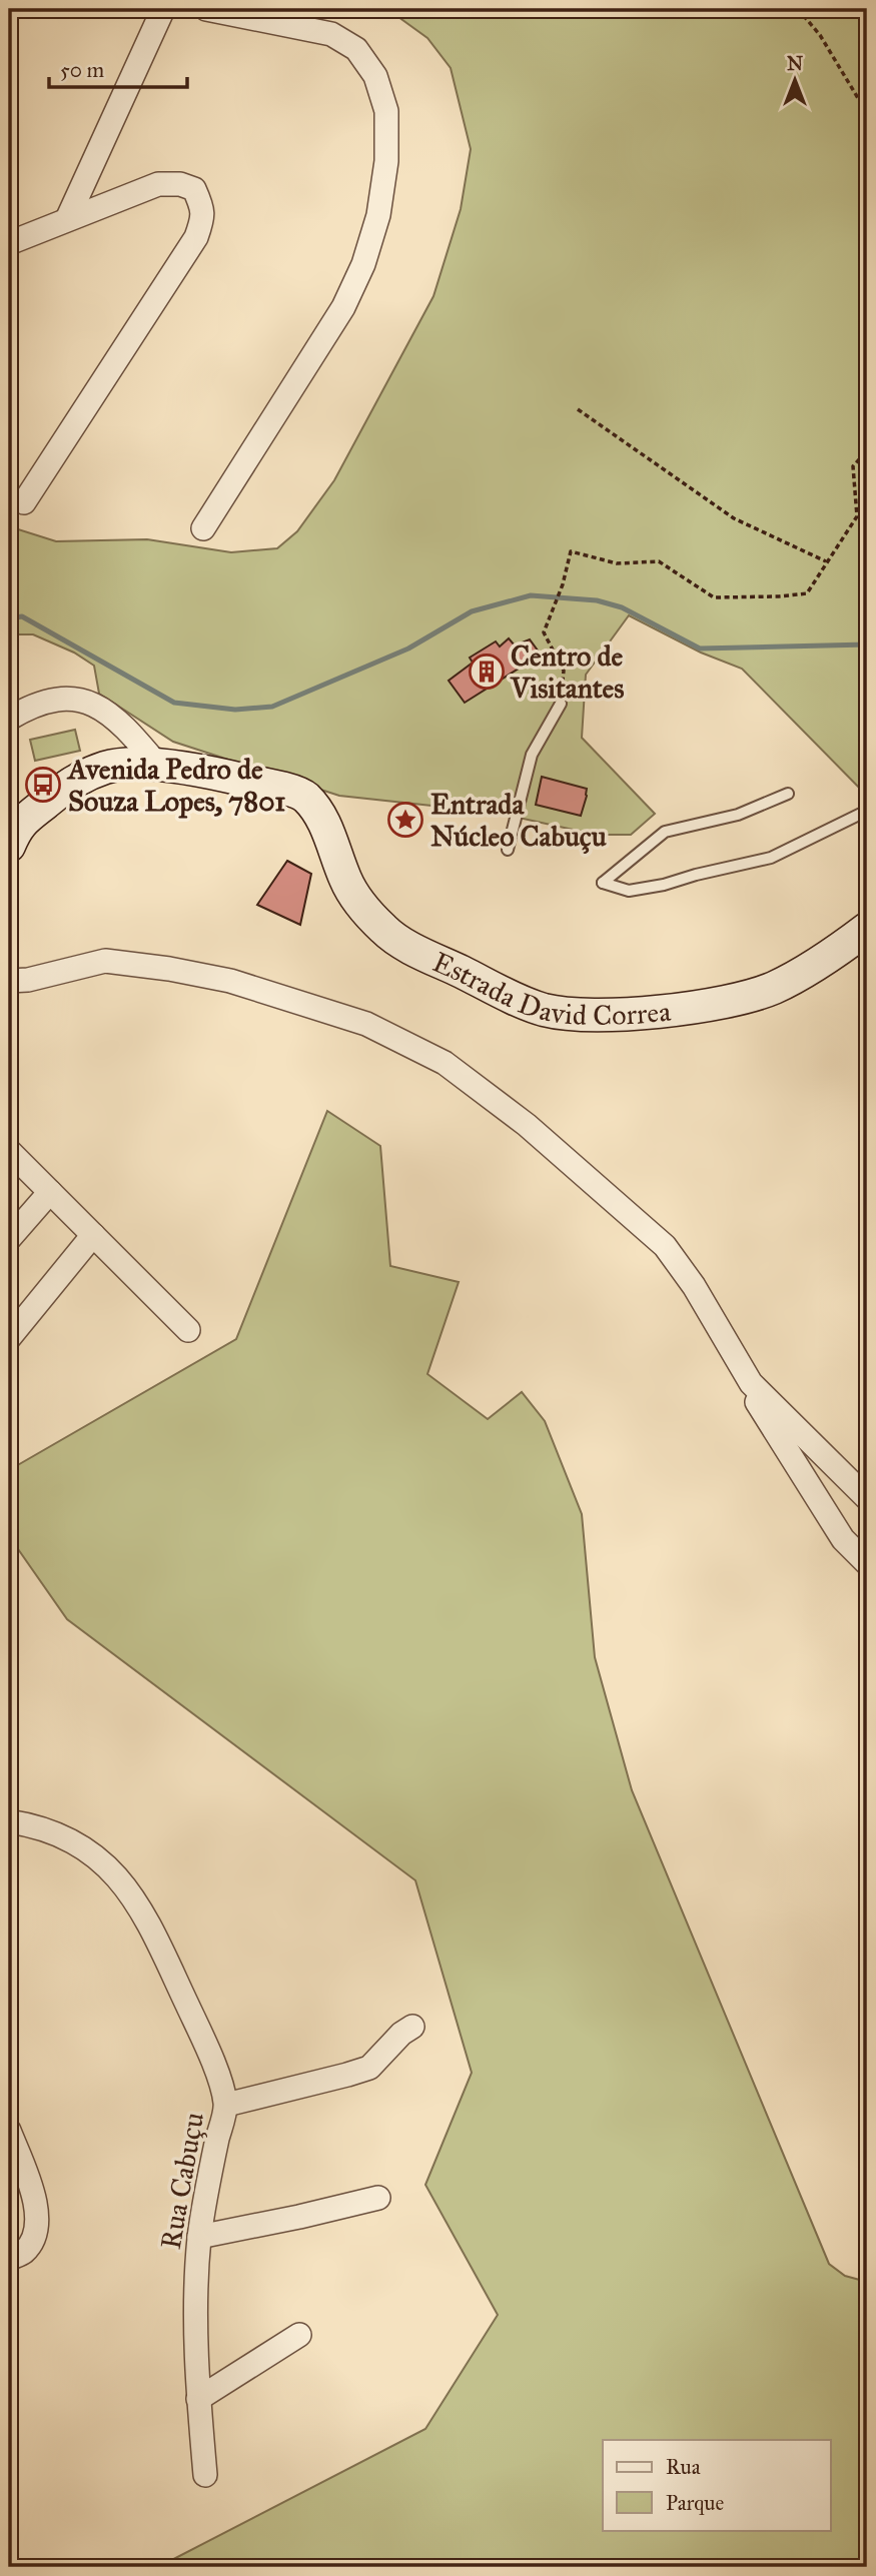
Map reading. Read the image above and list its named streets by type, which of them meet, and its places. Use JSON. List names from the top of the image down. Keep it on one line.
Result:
{"streets":{"main road":["Estrada David Correa"],"street":["Rua Cabuçu"]},"places":{"building":["Centro de Visitantes"],"bus stop":["Avenida Pedro de Souza Lopes, 7801"],"place":["Entrada Núcleo Cabuçu"]},"legend":["Rua","Parque"],"scale_bar":"50 m","north":"top"}
